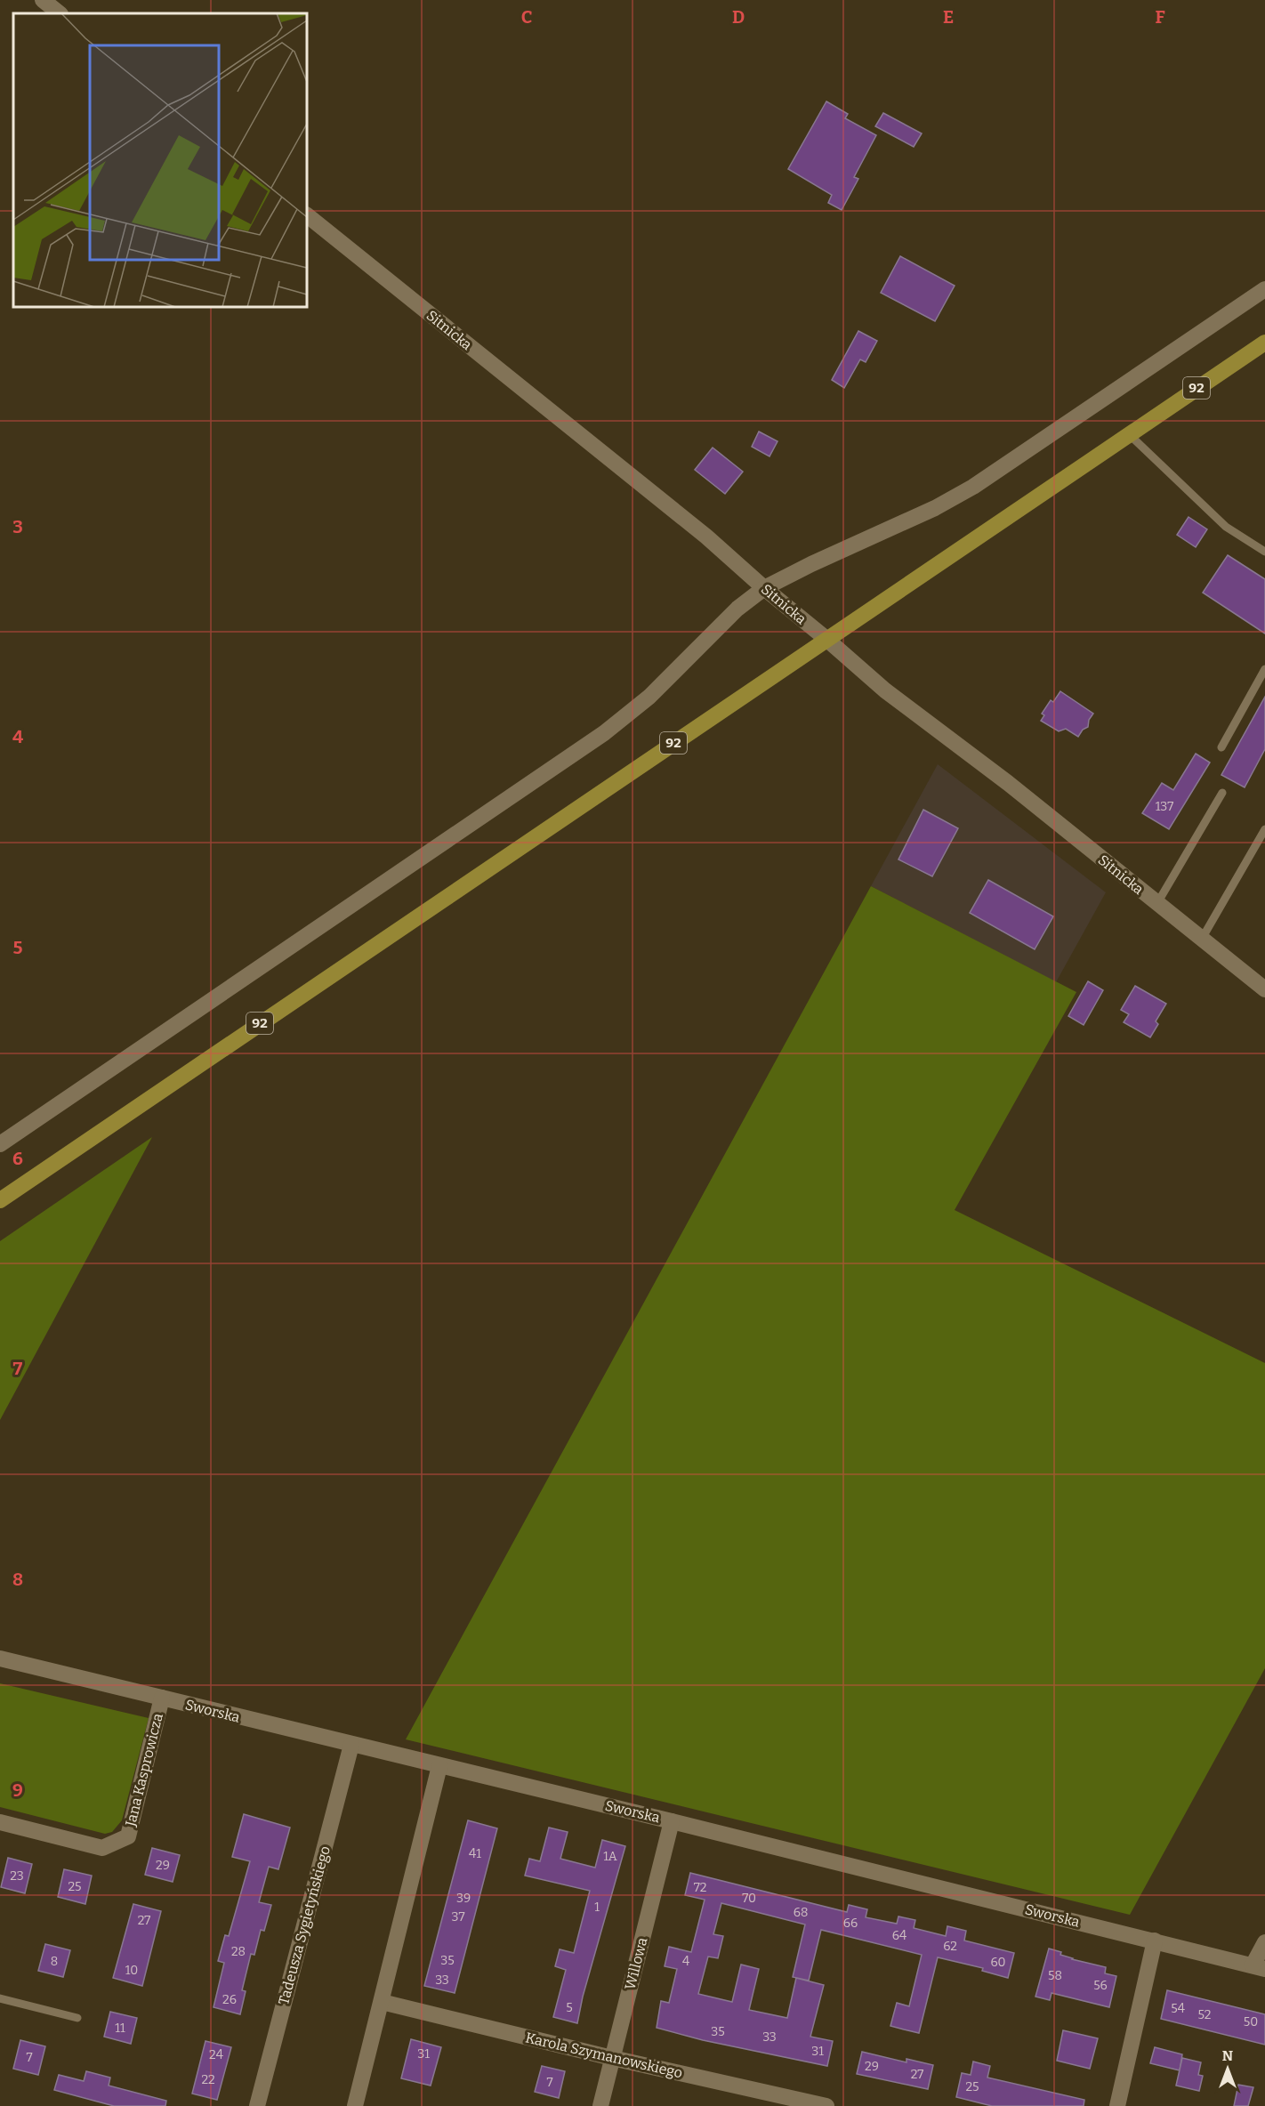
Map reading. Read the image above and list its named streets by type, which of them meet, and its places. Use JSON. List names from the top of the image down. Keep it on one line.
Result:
{"streets":{"main road":["92"],"street":["Sitnicka","Sworska","Jana Kasprowicza","Tadeusza Sygietyńskiego","Willowa","Karola Szymanowskiego"]},"crossings":[["Sitnicka","92"],["Sworska","Jana Kasprowicza"],["Sworska","Tadeusza Sygietyńskiego"],["Sworska","Willowa"],["Willowa","Karola Szymanowskiego"]],"house_numbers":["137","41","1A","29","23","25","72","39","70","1","68","37","27","66","64","62","28","35","8","4","60","10","58","33","56","26","5","54","52","50","11","35","33","31","31","24","7","29","27","22","7","25"],"north":"top","grid":{"columns":["C","D","E","F"],"rows":["3","4","5","6","7","8","9"]}}
